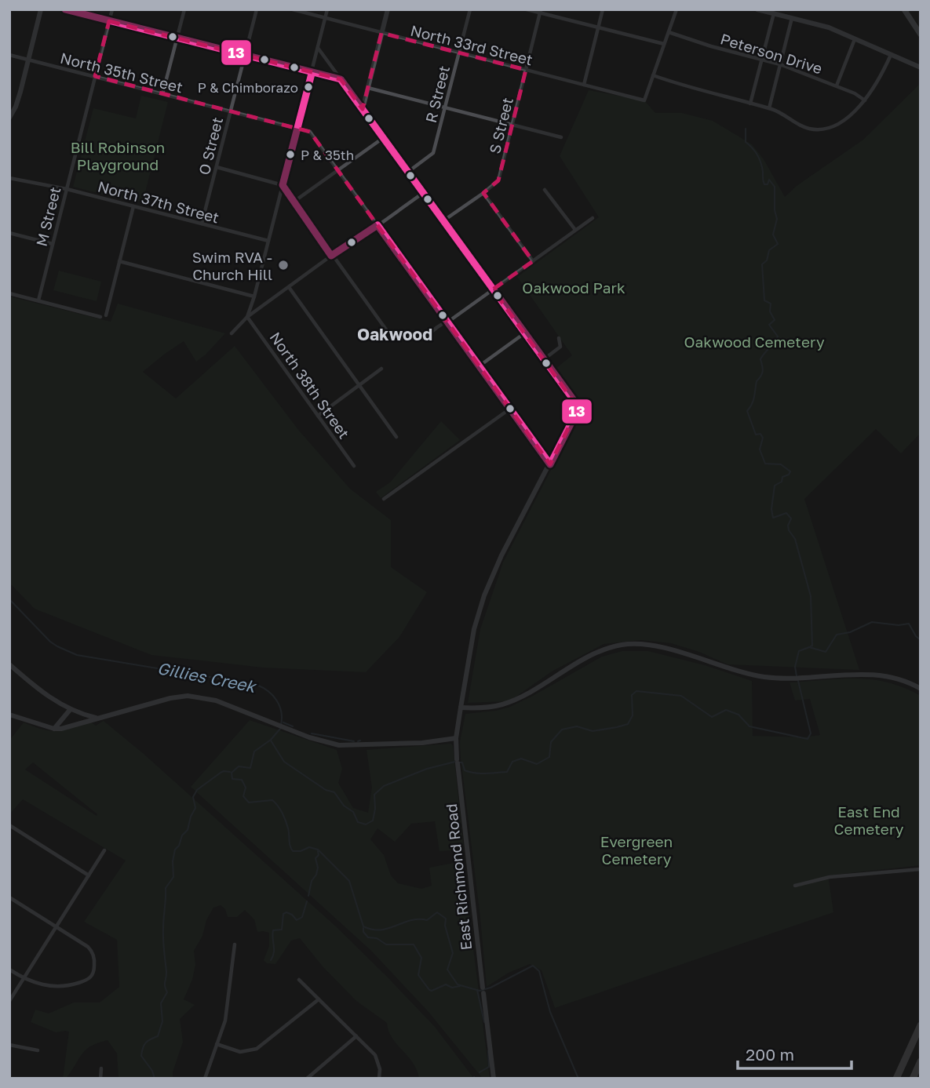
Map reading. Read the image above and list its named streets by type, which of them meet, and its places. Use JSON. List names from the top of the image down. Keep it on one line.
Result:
{"streets":{"street":["North 33rd Street","Peterson Drive","North 35th Street","R Street","S Street","O Street","North 37th Street","M Street","North 38th Street","East Richmond Road"]},"crossings":[["North 33rd Street","R Street"],["North 33rd Street","S Street"],["North 35th Street","O Street"],["North 35th Street","M Street"],["North 35th Street","East Richmond Road"],["O Street","North 37th Street"],["North 37th Street","M Street"]],"districts":["Oakwood"],"water":["Gillies Creek"],"parks":["Bill Robinson Playground","Oakwood Park","Oakwood Cemetery","East End Cemetery","Evergreen Cemetery"],"places":["P & Chimborazo","P & 35th","Swim RVA - Church Hill"],"lines":["transit line 13"],"scale_bar":"200 m"}
